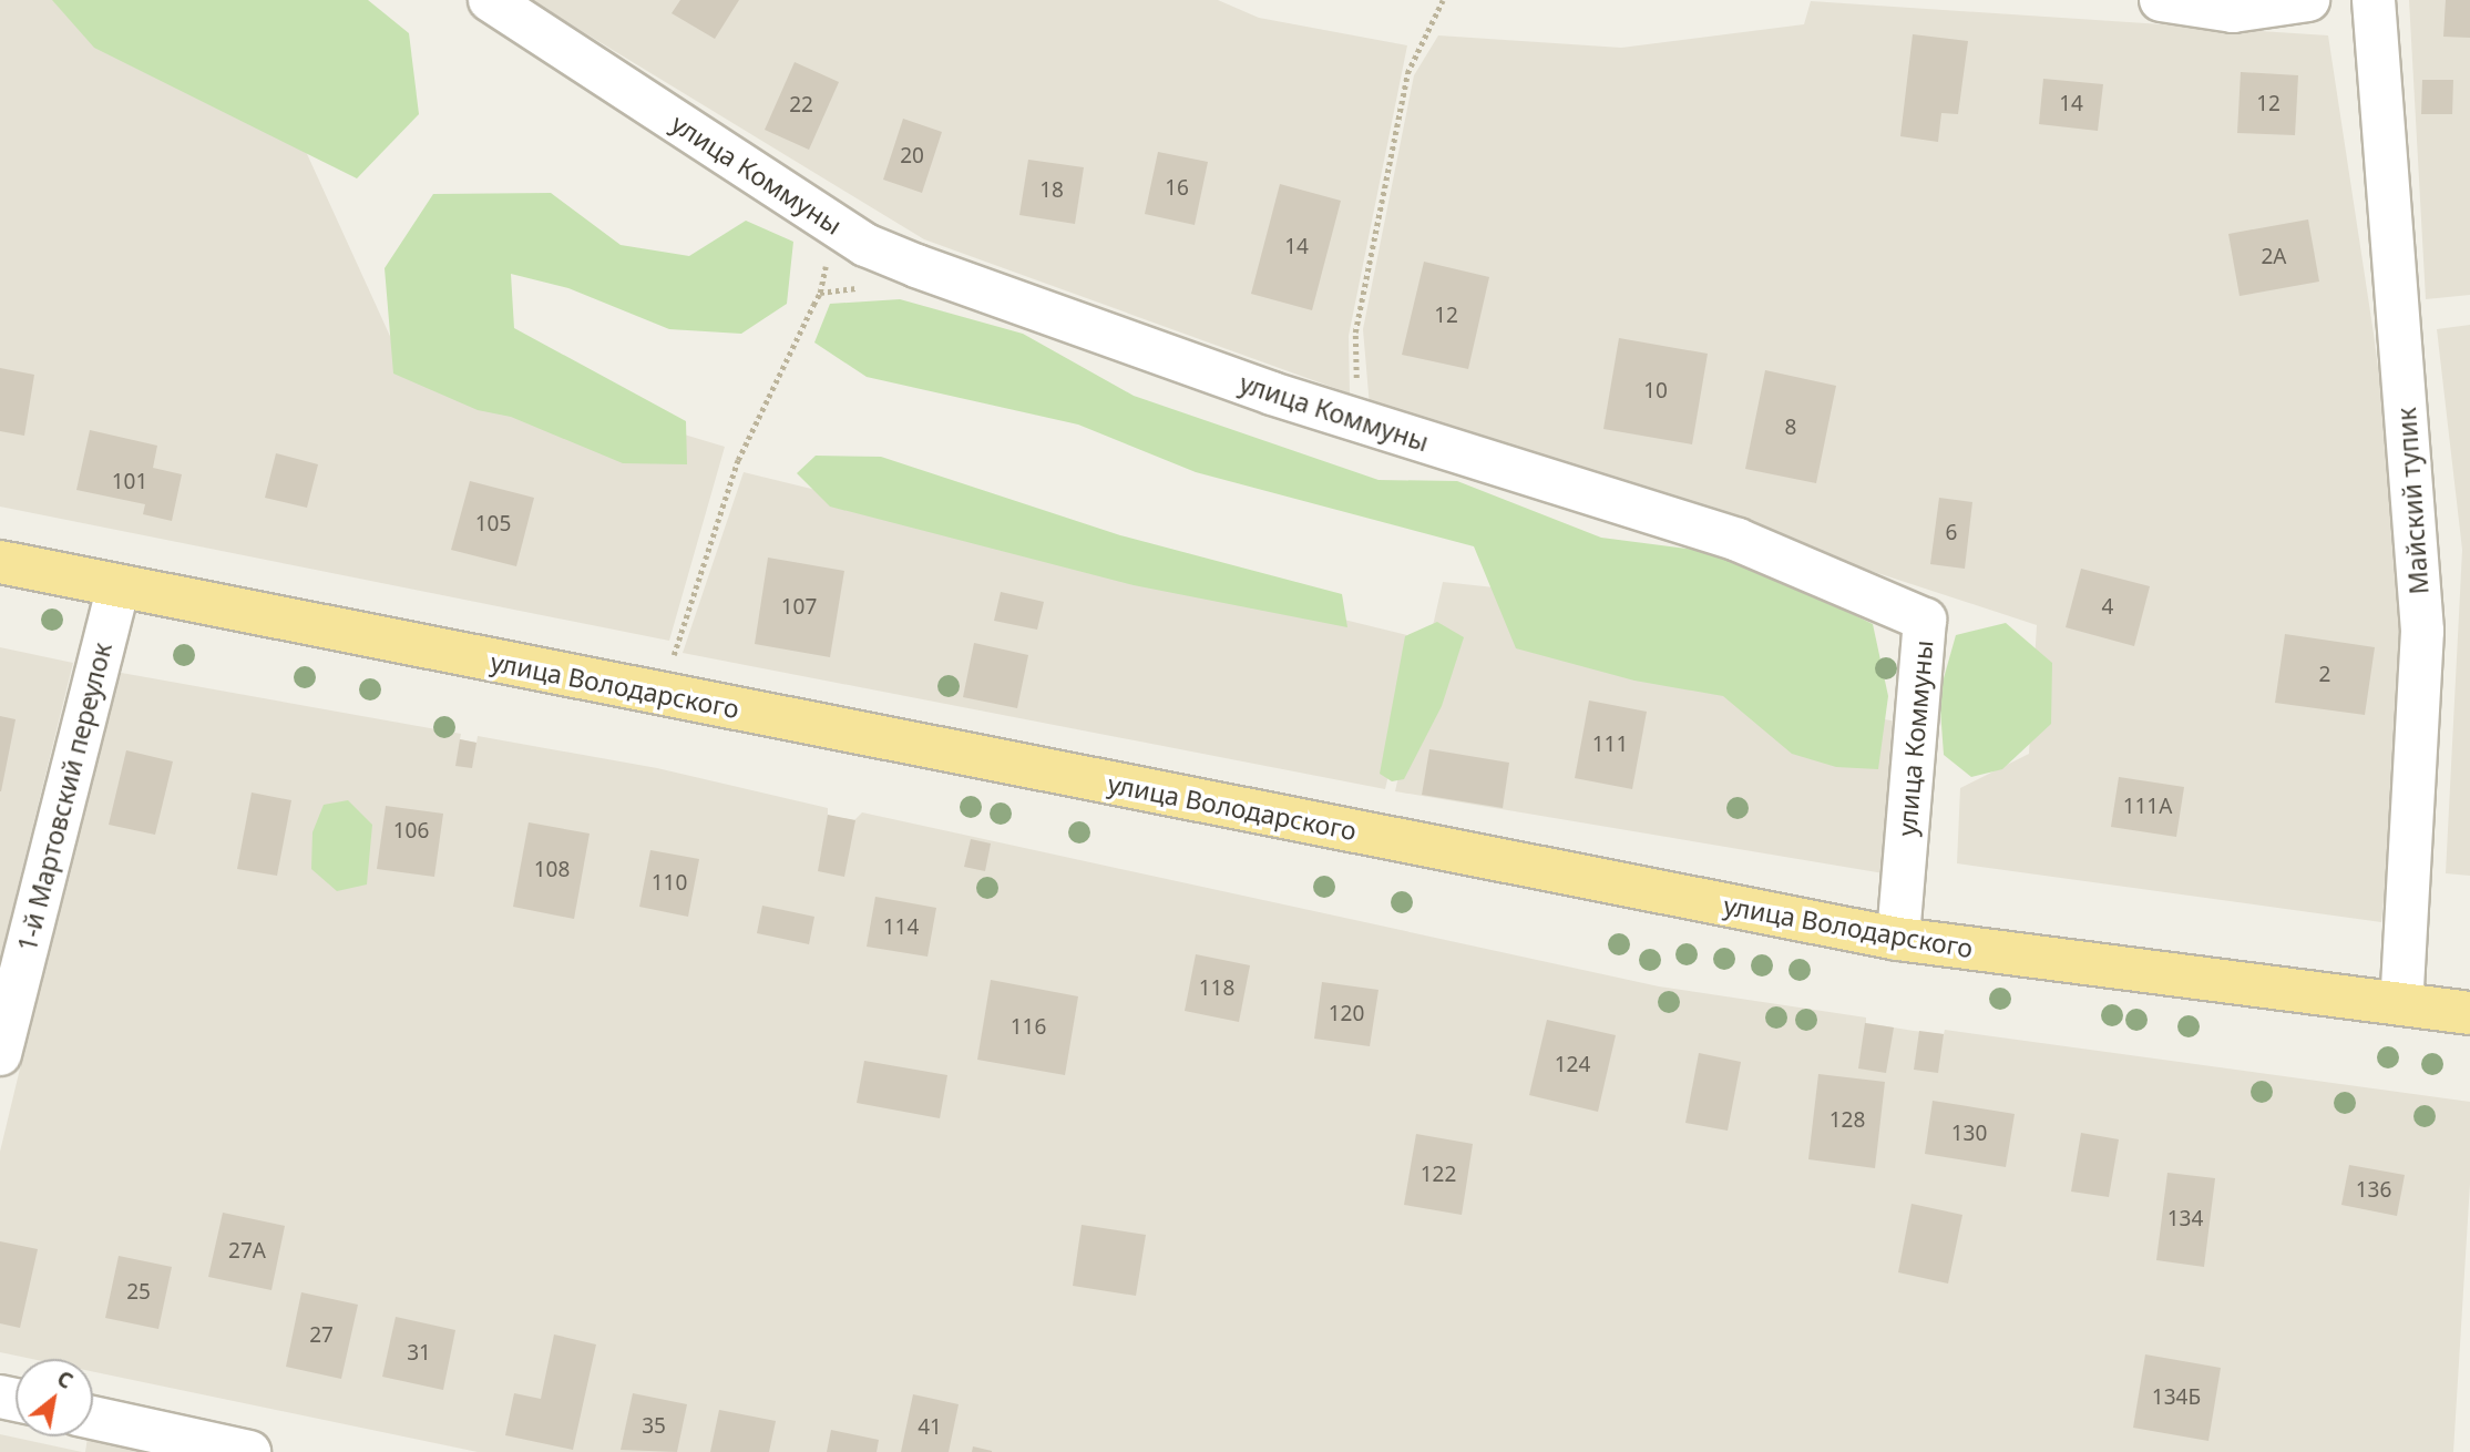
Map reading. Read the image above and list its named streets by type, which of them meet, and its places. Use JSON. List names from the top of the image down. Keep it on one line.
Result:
{"streets":{"main road":["улица Володарского"],"street":["улица Коммуны","Майский тупик","1-й Мартовский переулок"]},"crossings":[["улица Коммуны","улица Володарского"],["Майский тупик","улица Володарского"],["улица Володарского","1-й Мартовский переулок"]],"house_numbers":["14","12","22","20","16","18","14","2А","12","10","8","101","105","6","107","4","2","111","111А","106","108","110","114","118","120","116","124","128","130","122","136","134","27А","25","27","31","134Б","35","41"],"north":"top right"}
